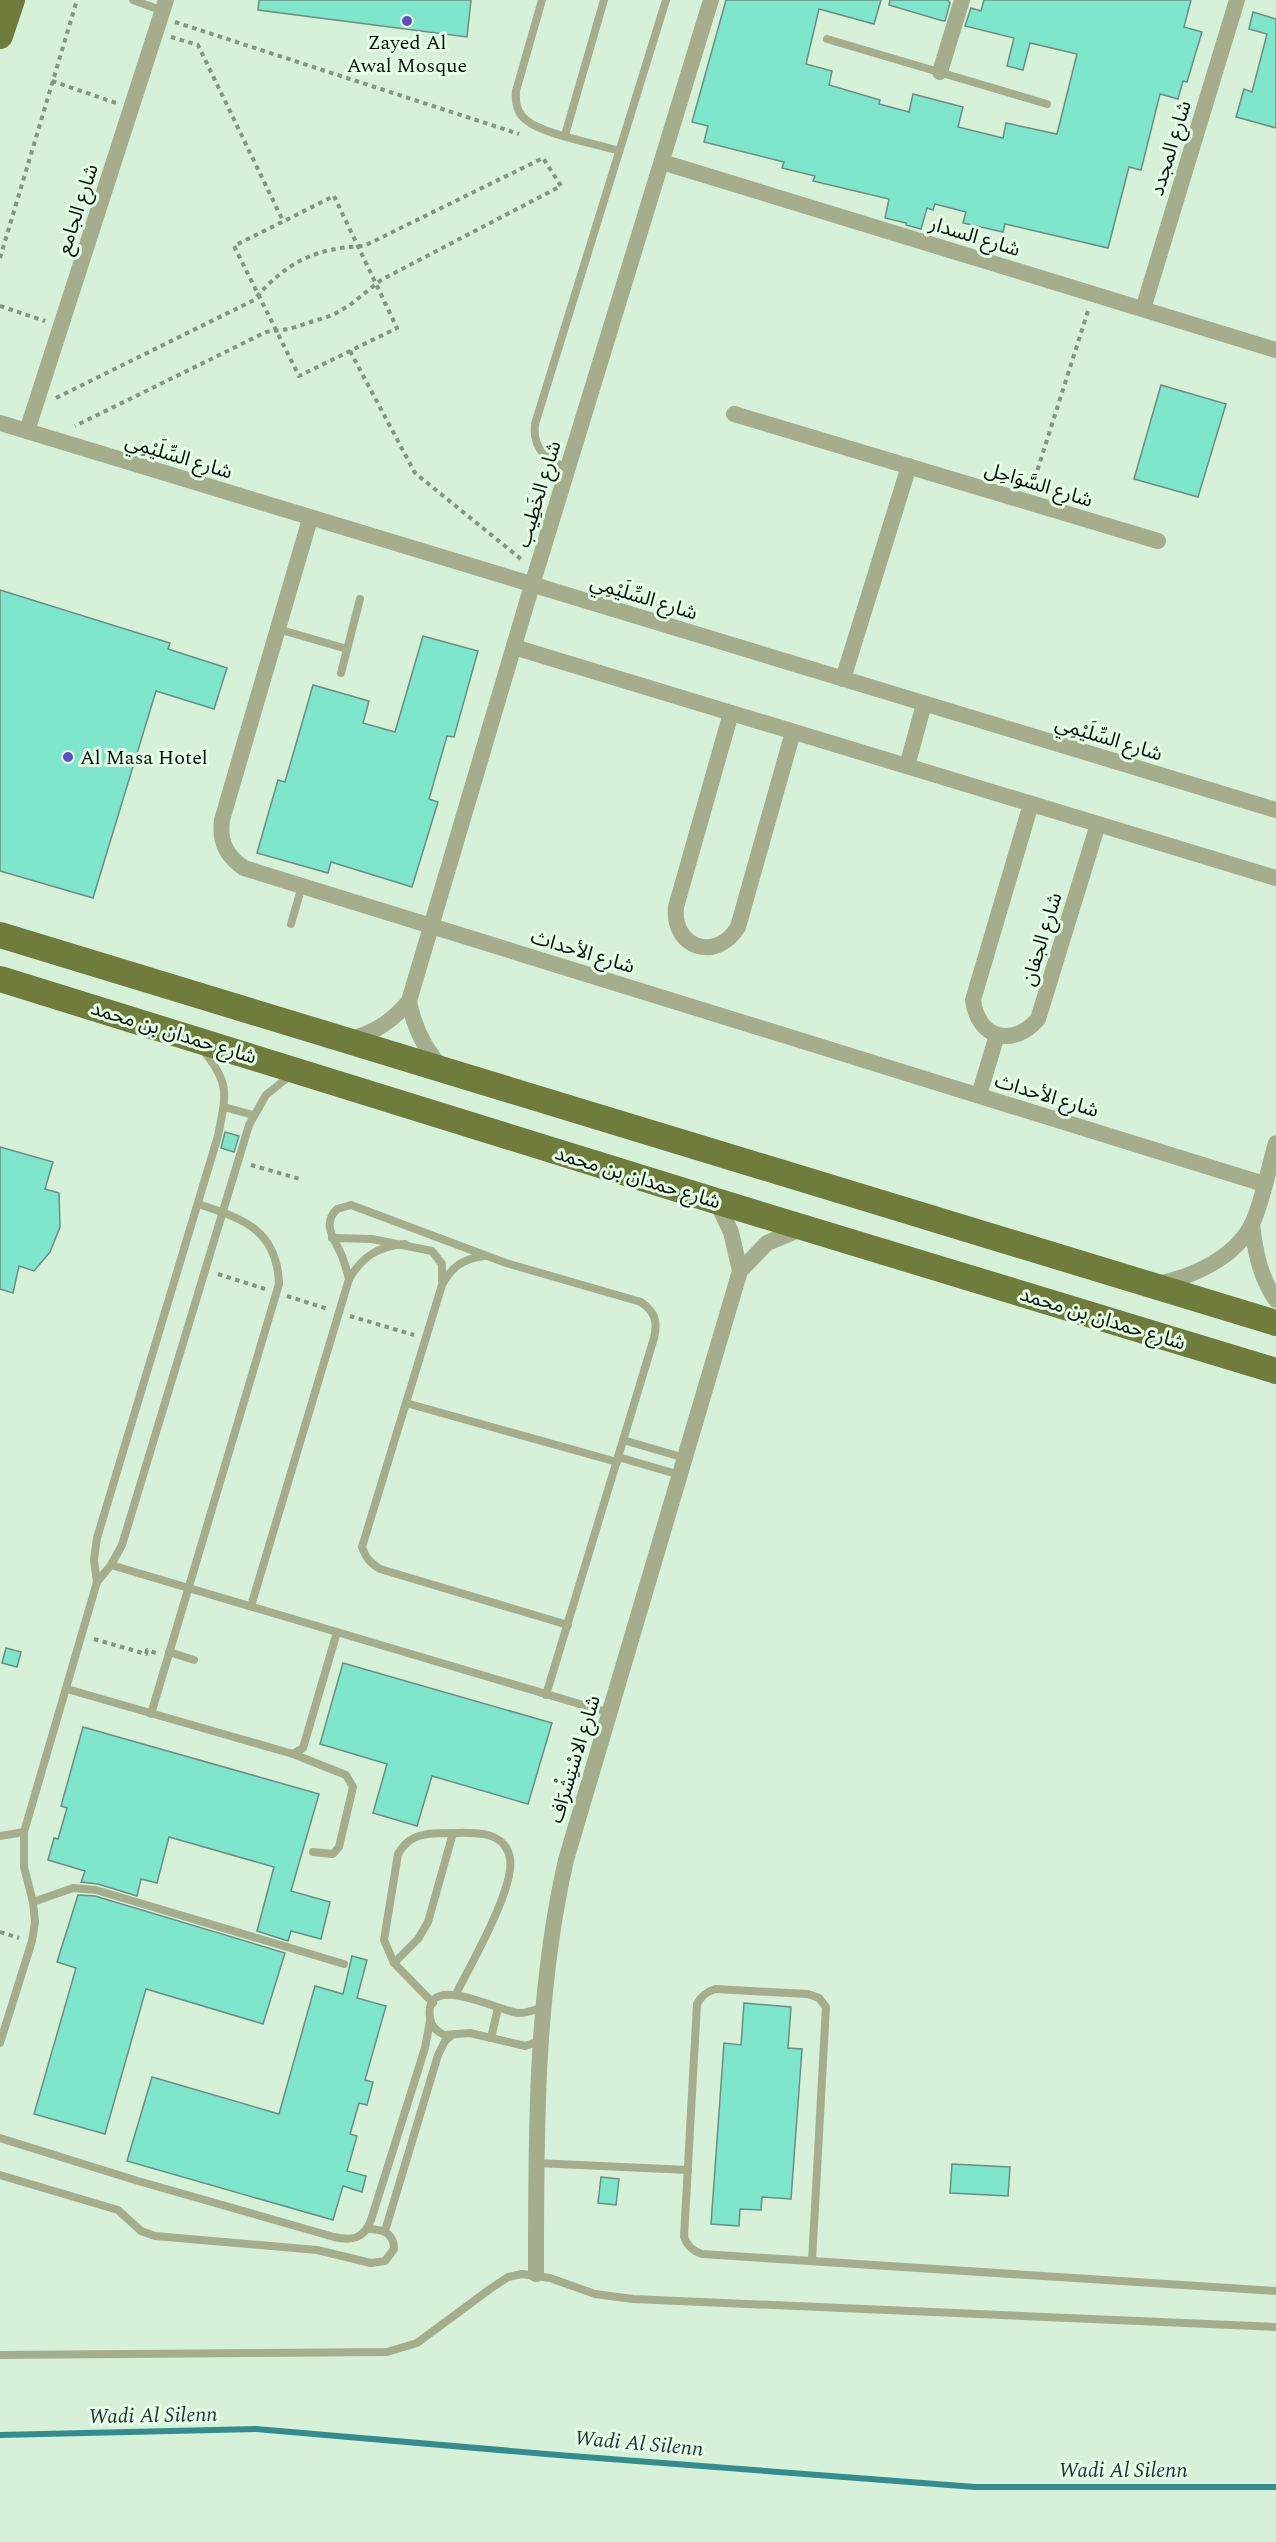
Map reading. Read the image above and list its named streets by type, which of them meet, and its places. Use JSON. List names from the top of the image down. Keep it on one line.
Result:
{"streets":{"main road":["شارع حمدان بن محمد"],"street":["شارع المجدد","شارع الجامع","شارع السدار","شارع السِّلَيْمِي","شارع السَّوَاحِل","شارع الخَطِيب","شارع الجفان","شارع الأحداث","شارع الاسْتِشْرَاف"]},"crossings":[["شارع المجدد","شارع السدار"],["شارع الجامع","شارع السِّلَيْمِي"],["شارع السدار","شارع الخَطِيب"],["شارع السِّلَيْمِي","شارع الخَطِيب"],["شارع السِّلَيْمِي","شارع الأحداث"],["شارع الخَطِيب","شارع الأحداث"],["شارع حمدان بن محمد","شارع الاسْتِشْرَاف"]],"water":["Wadi Al Silenn"],"places":["Zayed Al Awal Mosque","Al Masa Hotel"]}
